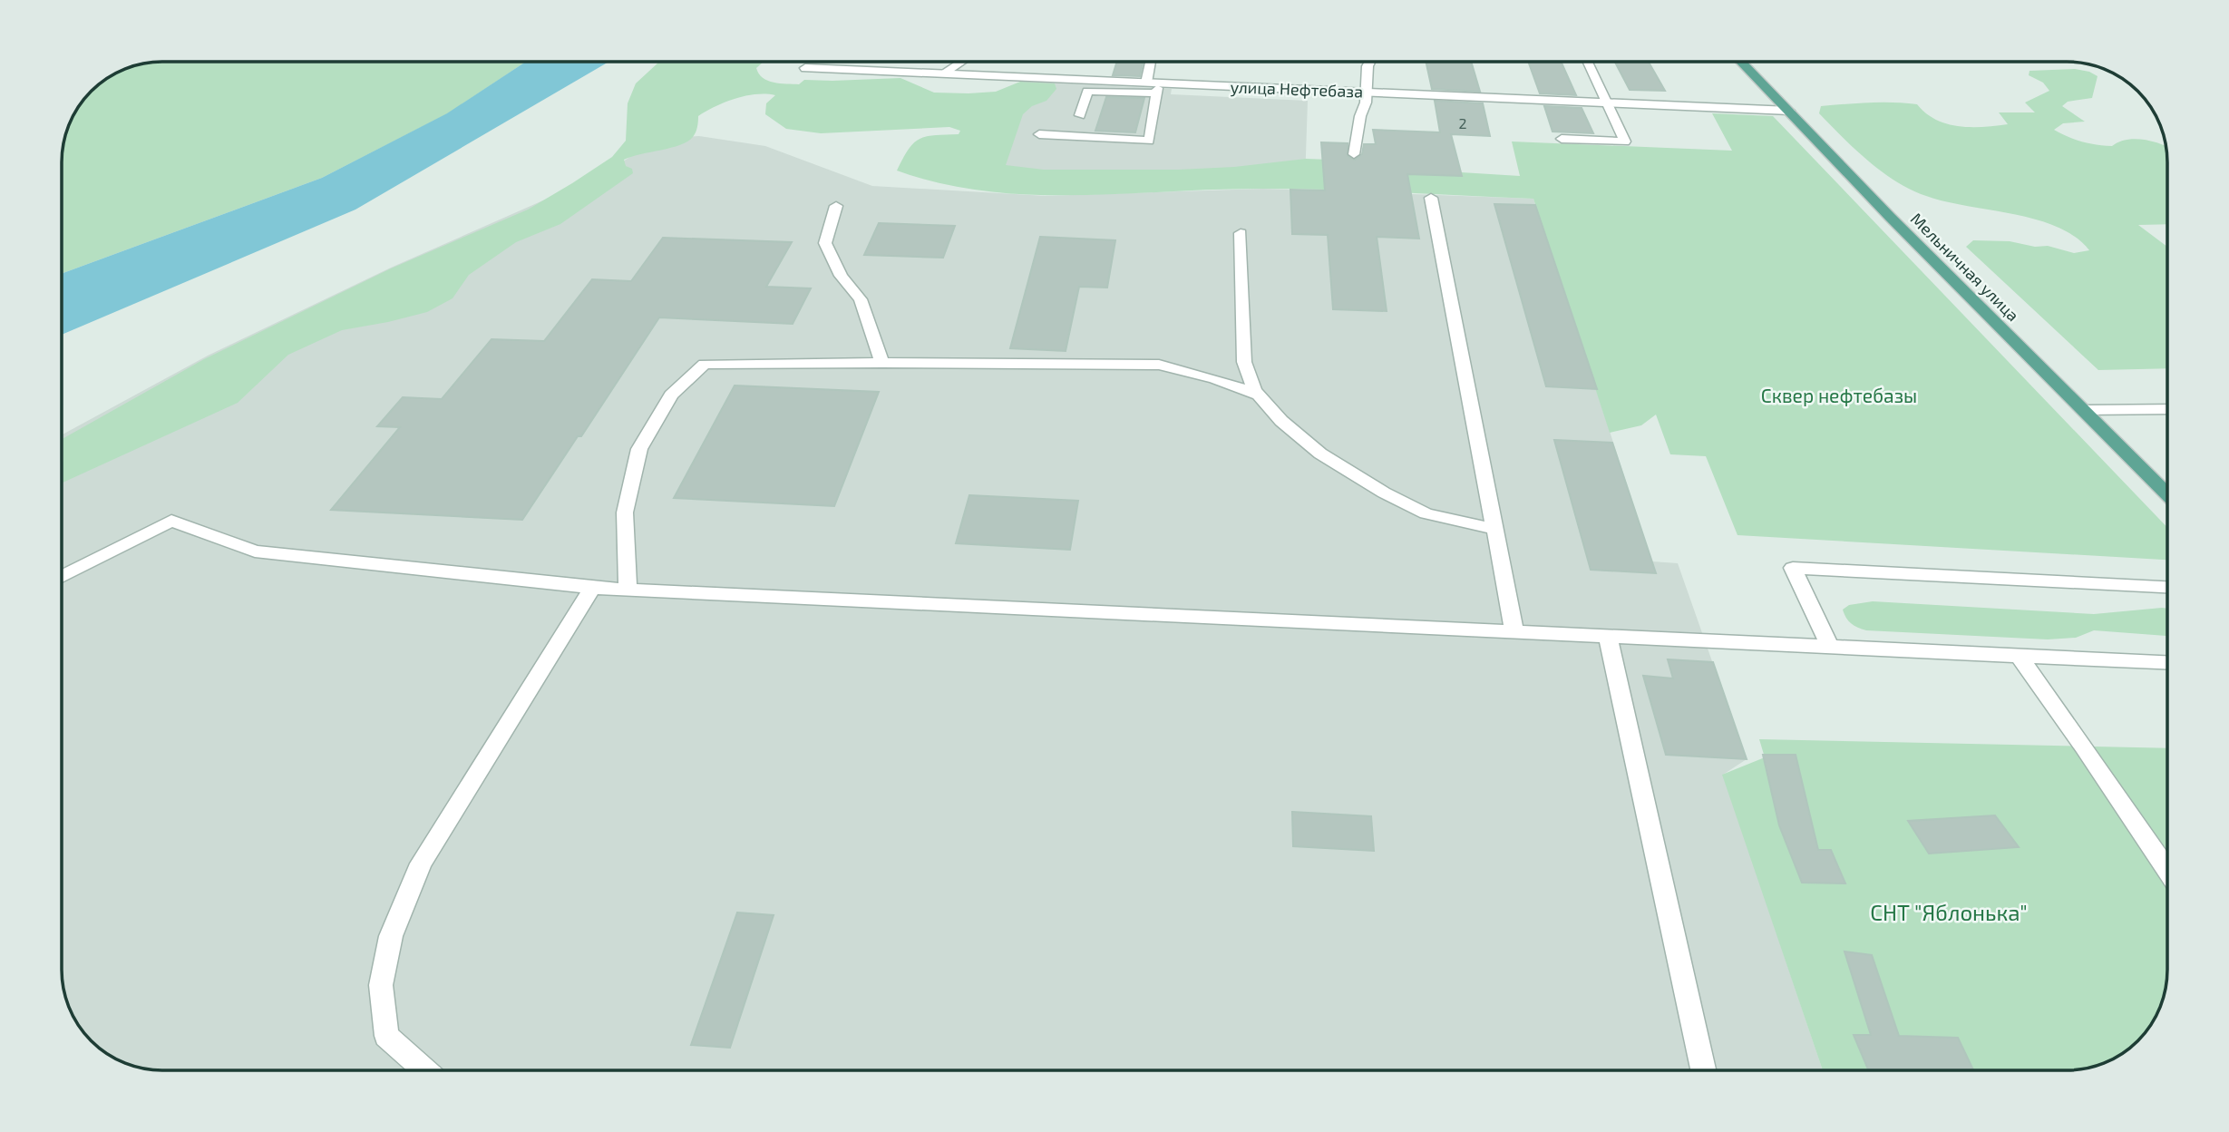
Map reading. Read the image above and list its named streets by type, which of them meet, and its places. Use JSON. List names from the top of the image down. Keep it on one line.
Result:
{"streets":{"main road":["Мельничная улица"],"street":["улица Нефтебаза"]},"crossings":[["улица Нефтебаза","Мельничная улица"]],"parks":["Сквер нефтебазы","СНТ \"Яблонька\""],"house_numbers":["2"]}
